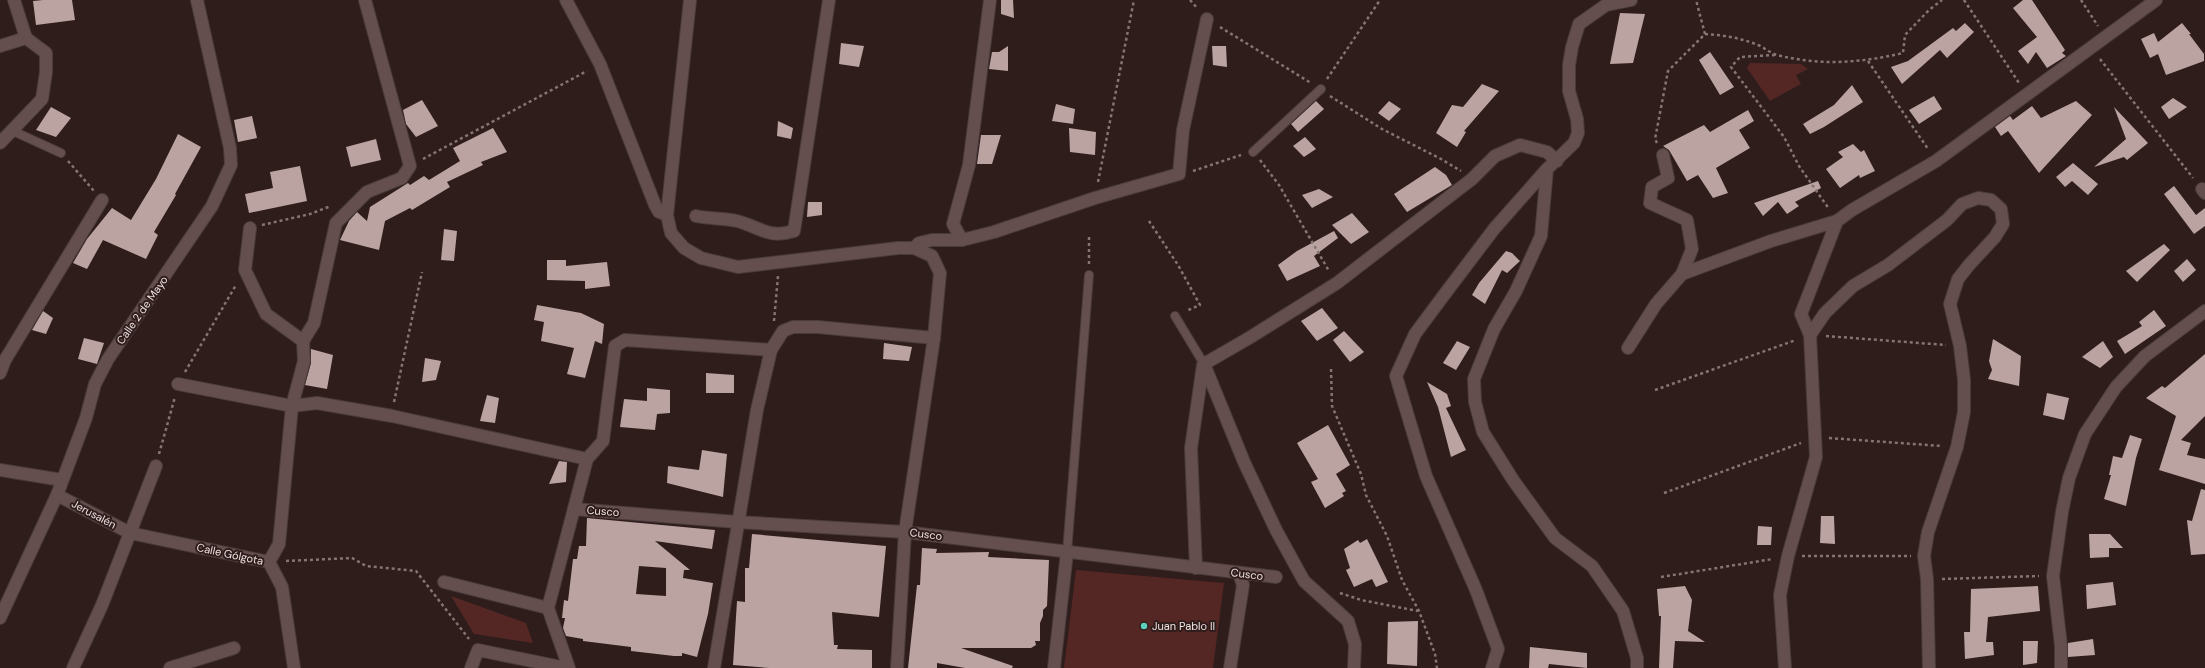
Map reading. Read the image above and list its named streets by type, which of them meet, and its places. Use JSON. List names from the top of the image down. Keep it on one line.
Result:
{"streets":{"street":["Calle 2 de Mayo","Cusco","Jerusalén","Calle Gólgota"]},"crossings":[["Calle 2 de Mayo","Jerusalén"],["Jerusalén","Calle Gólgota"]],"places":["Juan Pablo II"]}
